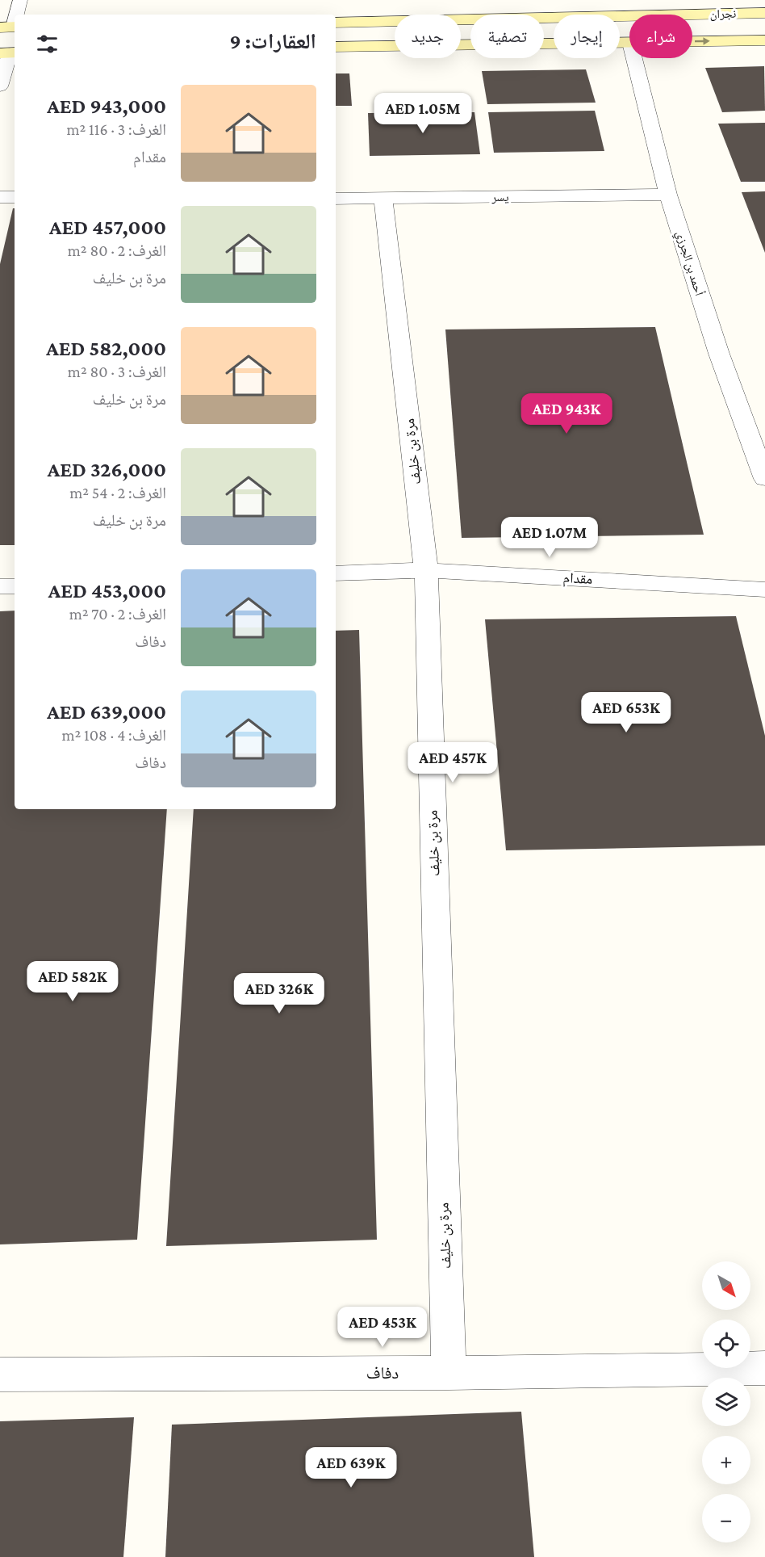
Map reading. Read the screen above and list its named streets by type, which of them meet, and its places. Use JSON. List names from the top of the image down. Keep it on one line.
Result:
{"streets":{"street":["نجران","يسر","أحمد بن الجرزي","مرة بن خليف","مقدام","دفاف"]},"crossings":[["يسر","أحمد بن الجرزي"],["يسر","مرة بن خليف"],["مرة بن خليف","مقدام"],["مرة بن خليف","دفاف"]],"north":"bottom right","page":{"chip":["شراء","إيجار","تصفية","جديد"],"heading":"العقارات: 9","list":[{"name":"AED 943,000","note":"الغرف: 3 · 116 m² · مقدام"},{"name":"AED 457,000","note":"الغرف: 2 · 80 m² · مرة بن خليف"},{"name":"AED 582,000","note":"الغرف: 3 · 80 m² · مرة بن خليف"},{"name":"AED 326,000","note":"الغرف: 2 · 54 m² · مرة بن خليف"},{"name":"AED 453,000","note":"الغرف: 2 · 70 m² · دفاف"},{"name":"AED 639,000","note":"الغرف: 4 · 108 m² · دفاف"}],"price":["AED 1.05M","AED 943K","AED 1.07M","AED 653K","AED 457K","AED 582K","AED 326K","AED 453K","AED 639K"],"map_buttons":["+","−"]}}
